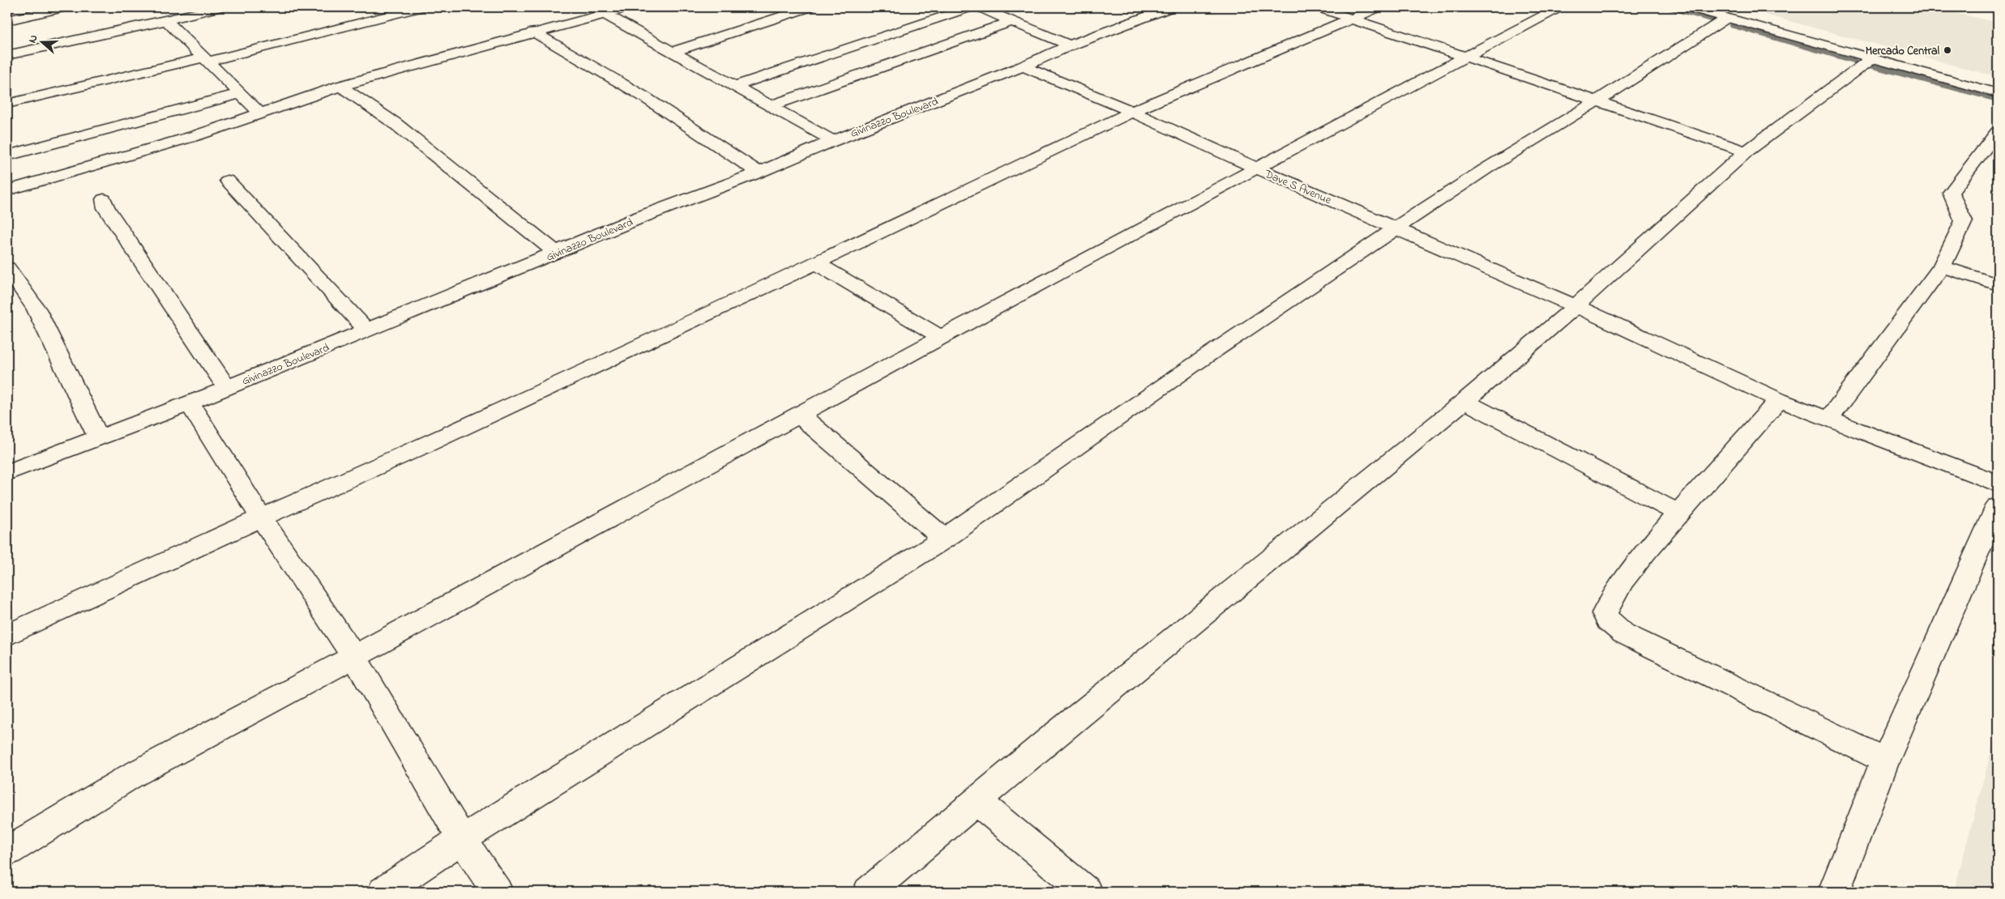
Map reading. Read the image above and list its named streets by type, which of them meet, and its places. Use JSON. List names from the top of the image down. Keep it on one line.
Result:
{"streets":{"street":["Givinazzo Boulevard","Dave S Avenue"]},"crossings":[["Givinazzo Boulevard","Dave S Avenue"]],"places":["Mercado Central"],"north":"left"}
